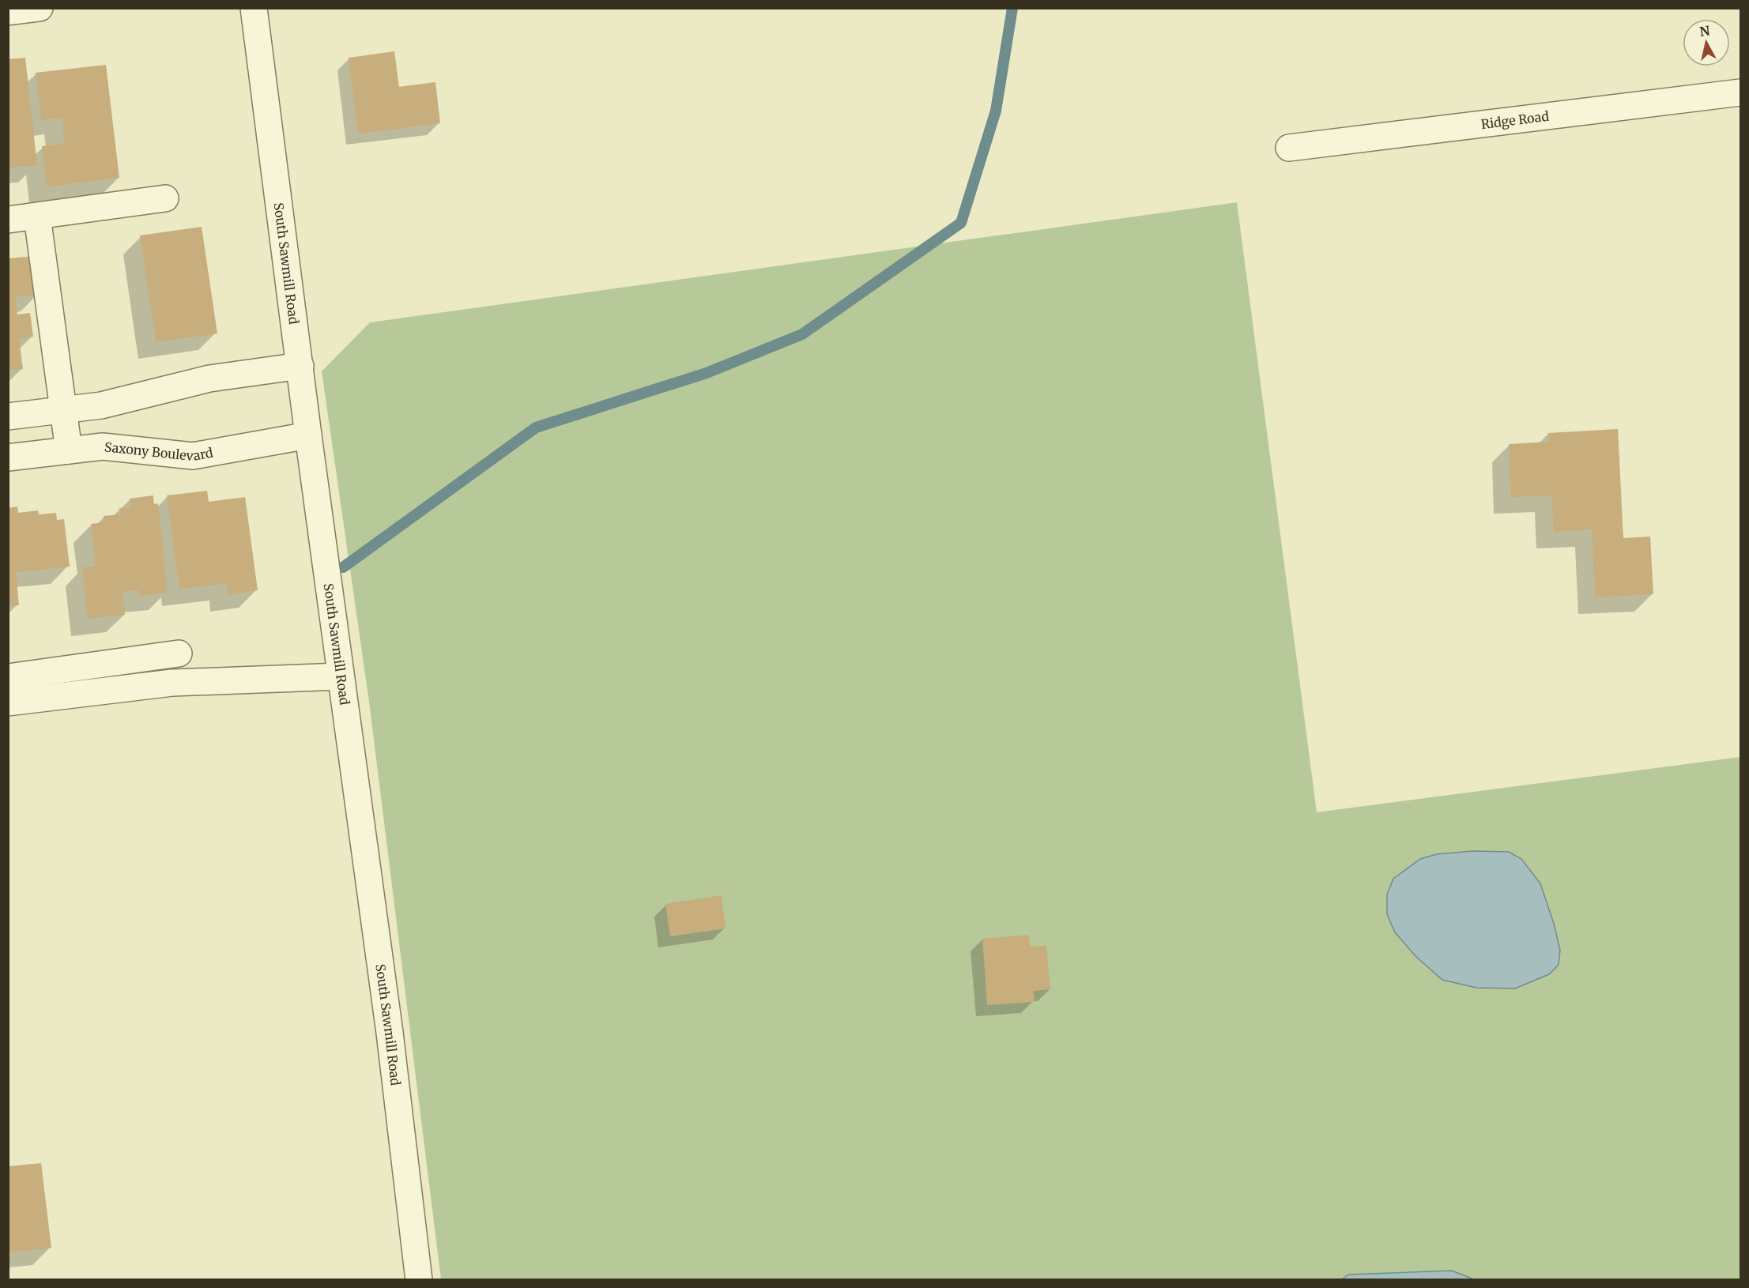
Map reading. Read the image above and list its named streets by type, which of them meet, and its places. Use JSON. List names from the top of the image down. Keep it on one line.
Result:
{"streets":{"street":["Ridge Road","South Sawmill Road","Saxony Boulevard"]},"crossings":[["South Sawmill Road","Saxony Boulevard"]],"north":"top"}
